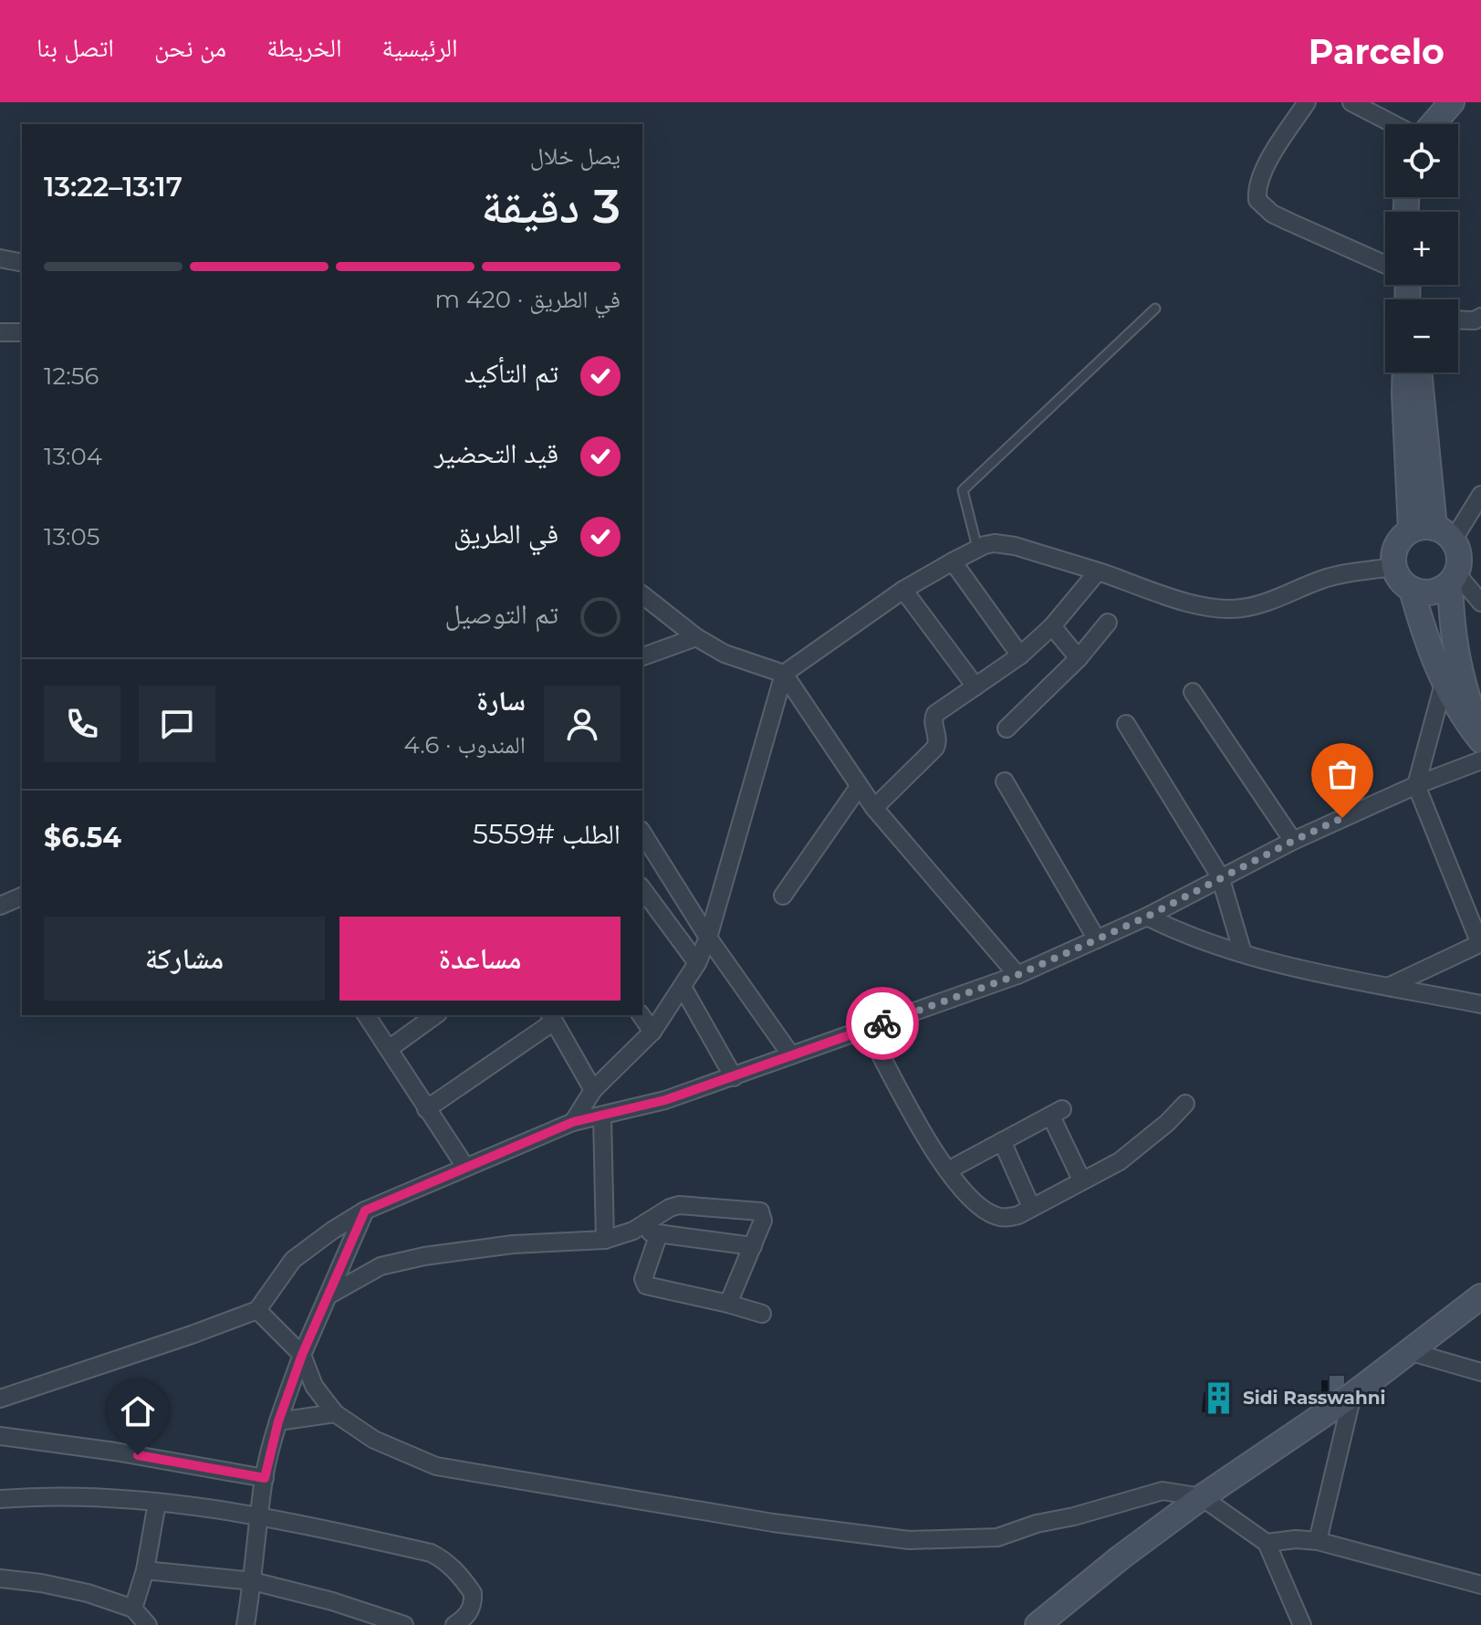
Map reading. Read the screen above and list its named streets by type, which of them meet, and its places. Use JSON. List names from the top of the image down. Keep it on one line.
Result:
{"places":{"building":["Sidi Rasswahni"]},"page":{"header":"Parcelo","nav":["الرئيسية","الخريطة","من نحن","اتصل بنا"],"map_buttons":["+","−"],"heading":["3 دقيقة","يصل خلال","13:17–13:22"],"panel":["سارة","المندوب · 4.6","الطلب #5559","$6.54"],"bar":"في الطريق · 420 m","list":[["تم التأكيد","12:56"],["قيد التحضير","13:04"],["في الطريق","13:05"],"تم التوصيل"],"buttons":["مساعدة","مشاركة"]}}
